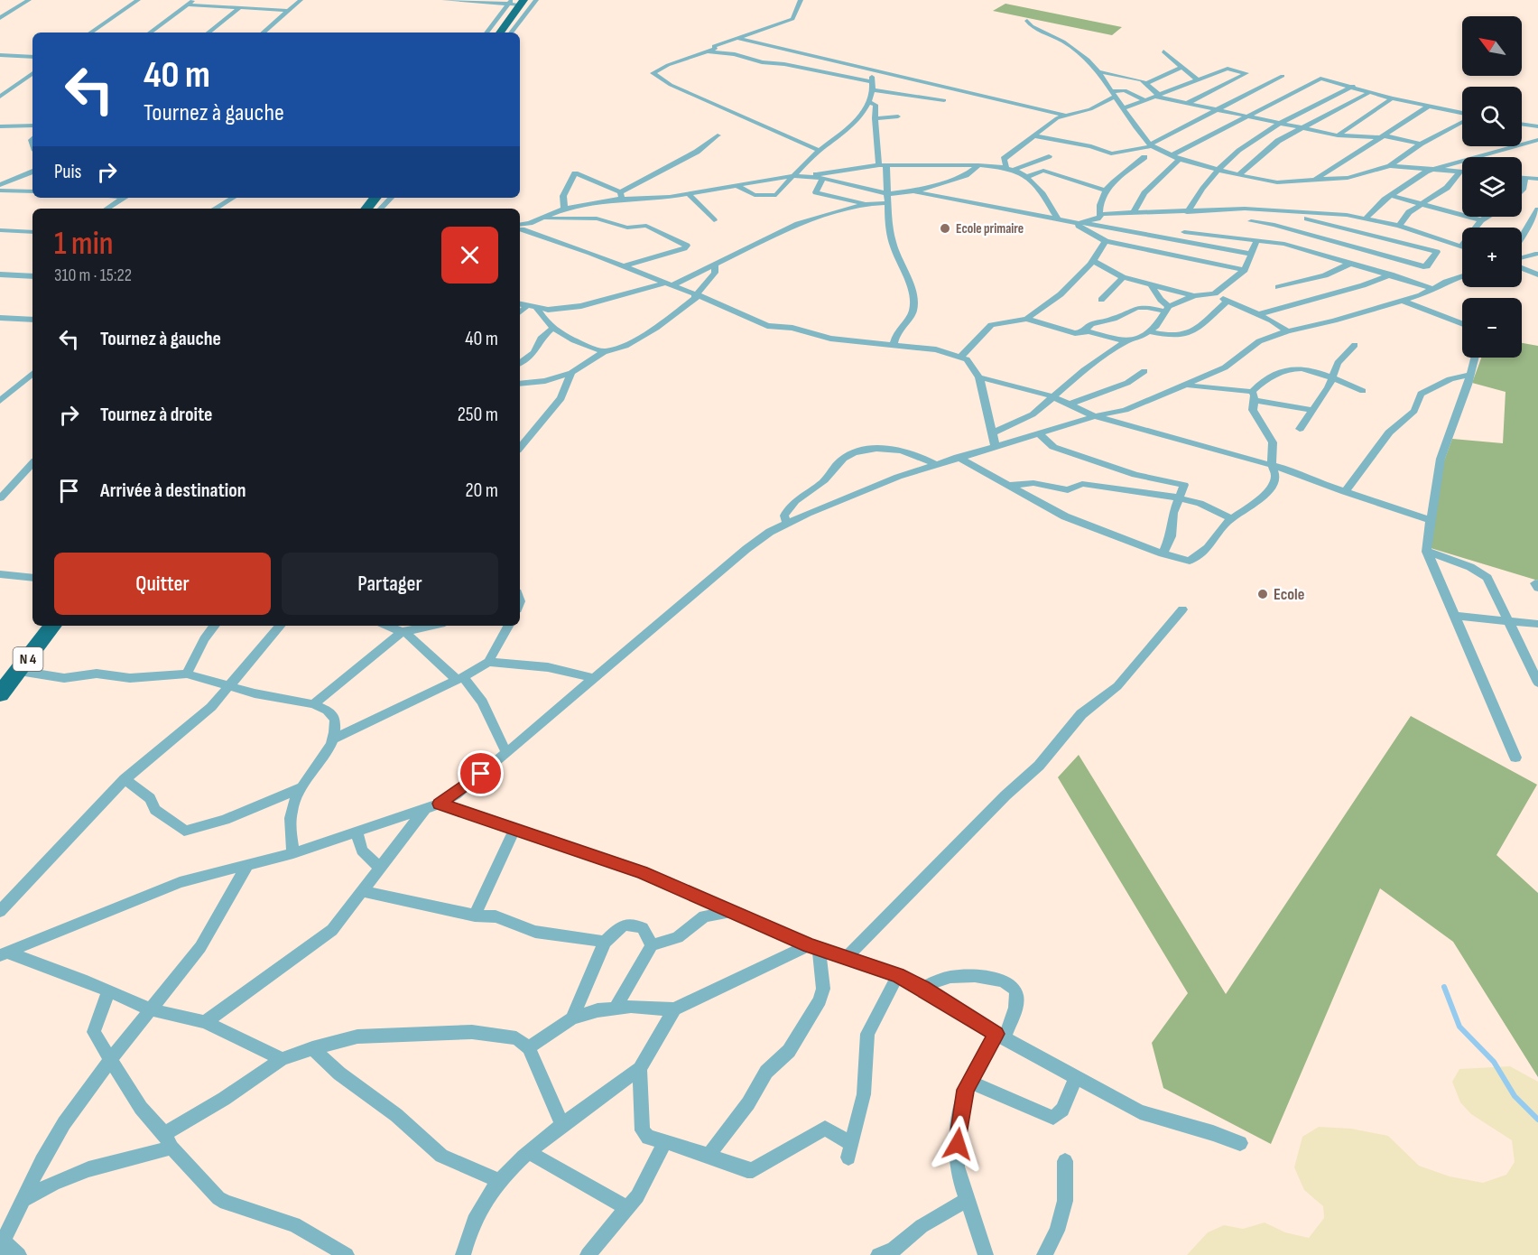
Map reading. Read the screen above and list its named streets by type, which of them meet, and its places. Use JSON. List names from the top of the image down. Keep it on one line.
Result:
{"streets":{"highway":["N 4"]},"places":["Ecole primaire","Ecole"],"north":"top left","page":{"map_buttons":["+","−"],"turn":["40 m","Tournez à gauche"],"then":"Puis","heading":["1 min","310 m · 15:22"],"list":[{"name":"Tournez à gauche","value":"40 m"},{"name":"Tournez à droite","value":"250 m"},{"name":"Arrivée à destination","value":"20 m"}],"buttons":["Quitter","Partager"]}}
